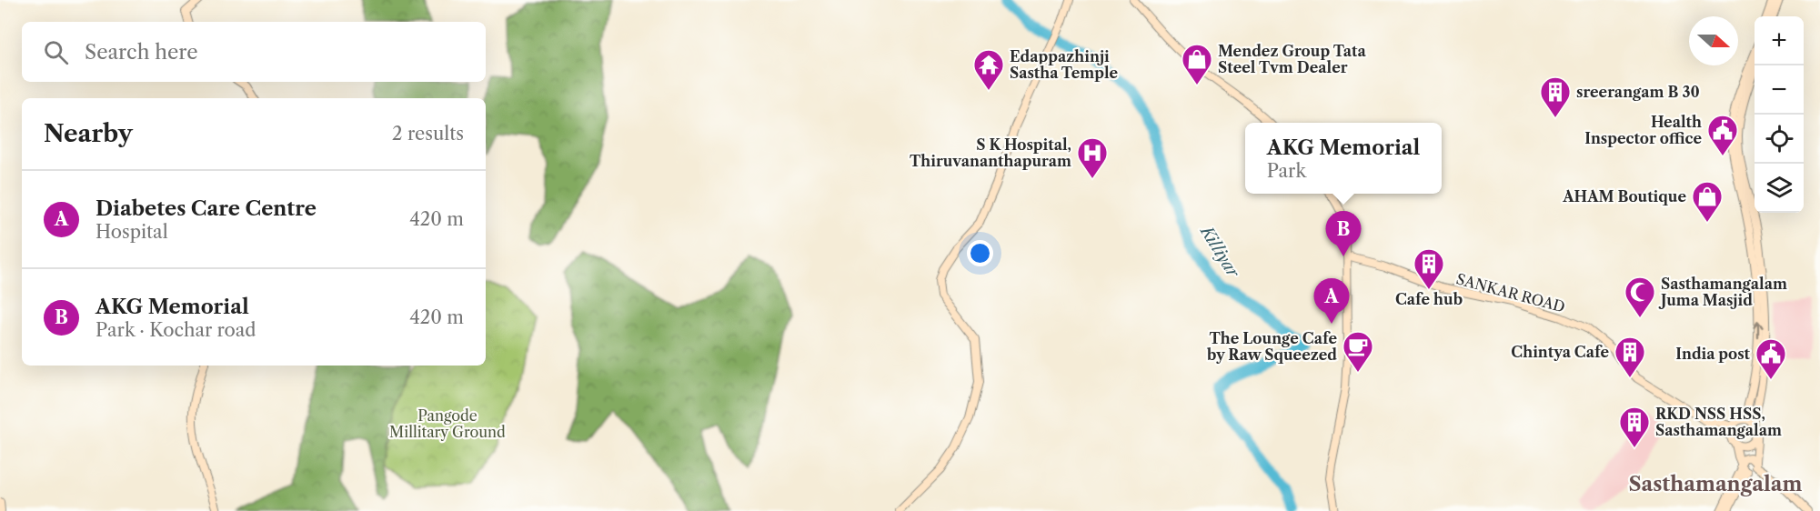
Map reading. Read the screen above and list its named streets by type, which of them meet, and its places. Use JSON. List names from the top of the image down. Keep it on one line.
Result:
{"streets":{"main road":["SANKAR ROAD"]},"districts":["Sasthamangalam"],"water":["Killiyar"],"parks":["Pangode Millitary Ground"],"places":{"shop":["Mendez Group Tata Steel Tvm Dealer","AHAM Boutique"],"temple":["Edappazhinji Sastha Temple"],"building":["sreerangam B 30","Cafe hub","Chintya Cafe","RKD NSS HSS, Sasthamangalam"],"public building":["Health Inspector office","India post"],"hospital":["S K Hospital, Thiruvananthapuram"],"mosque":["Sasthamangalam Juma Masjid"],"cafe":["The Lounge Cafe by Raw Squeezed"]},"north":"right","page":{"map_buttons":["+","−"],"search":"Search here","heading":["Nearby","2 results"],"popup":["AKG Memorial","Park"],"list":[{"mark":"A","name":"Diabetes Care Centre","note":"Hospital","value":"420 m"},{"mark":"B","name":"AKG Memorial","note":"Park · Kochar road","value":"420 m"}],"pins":["B","A"]}}
